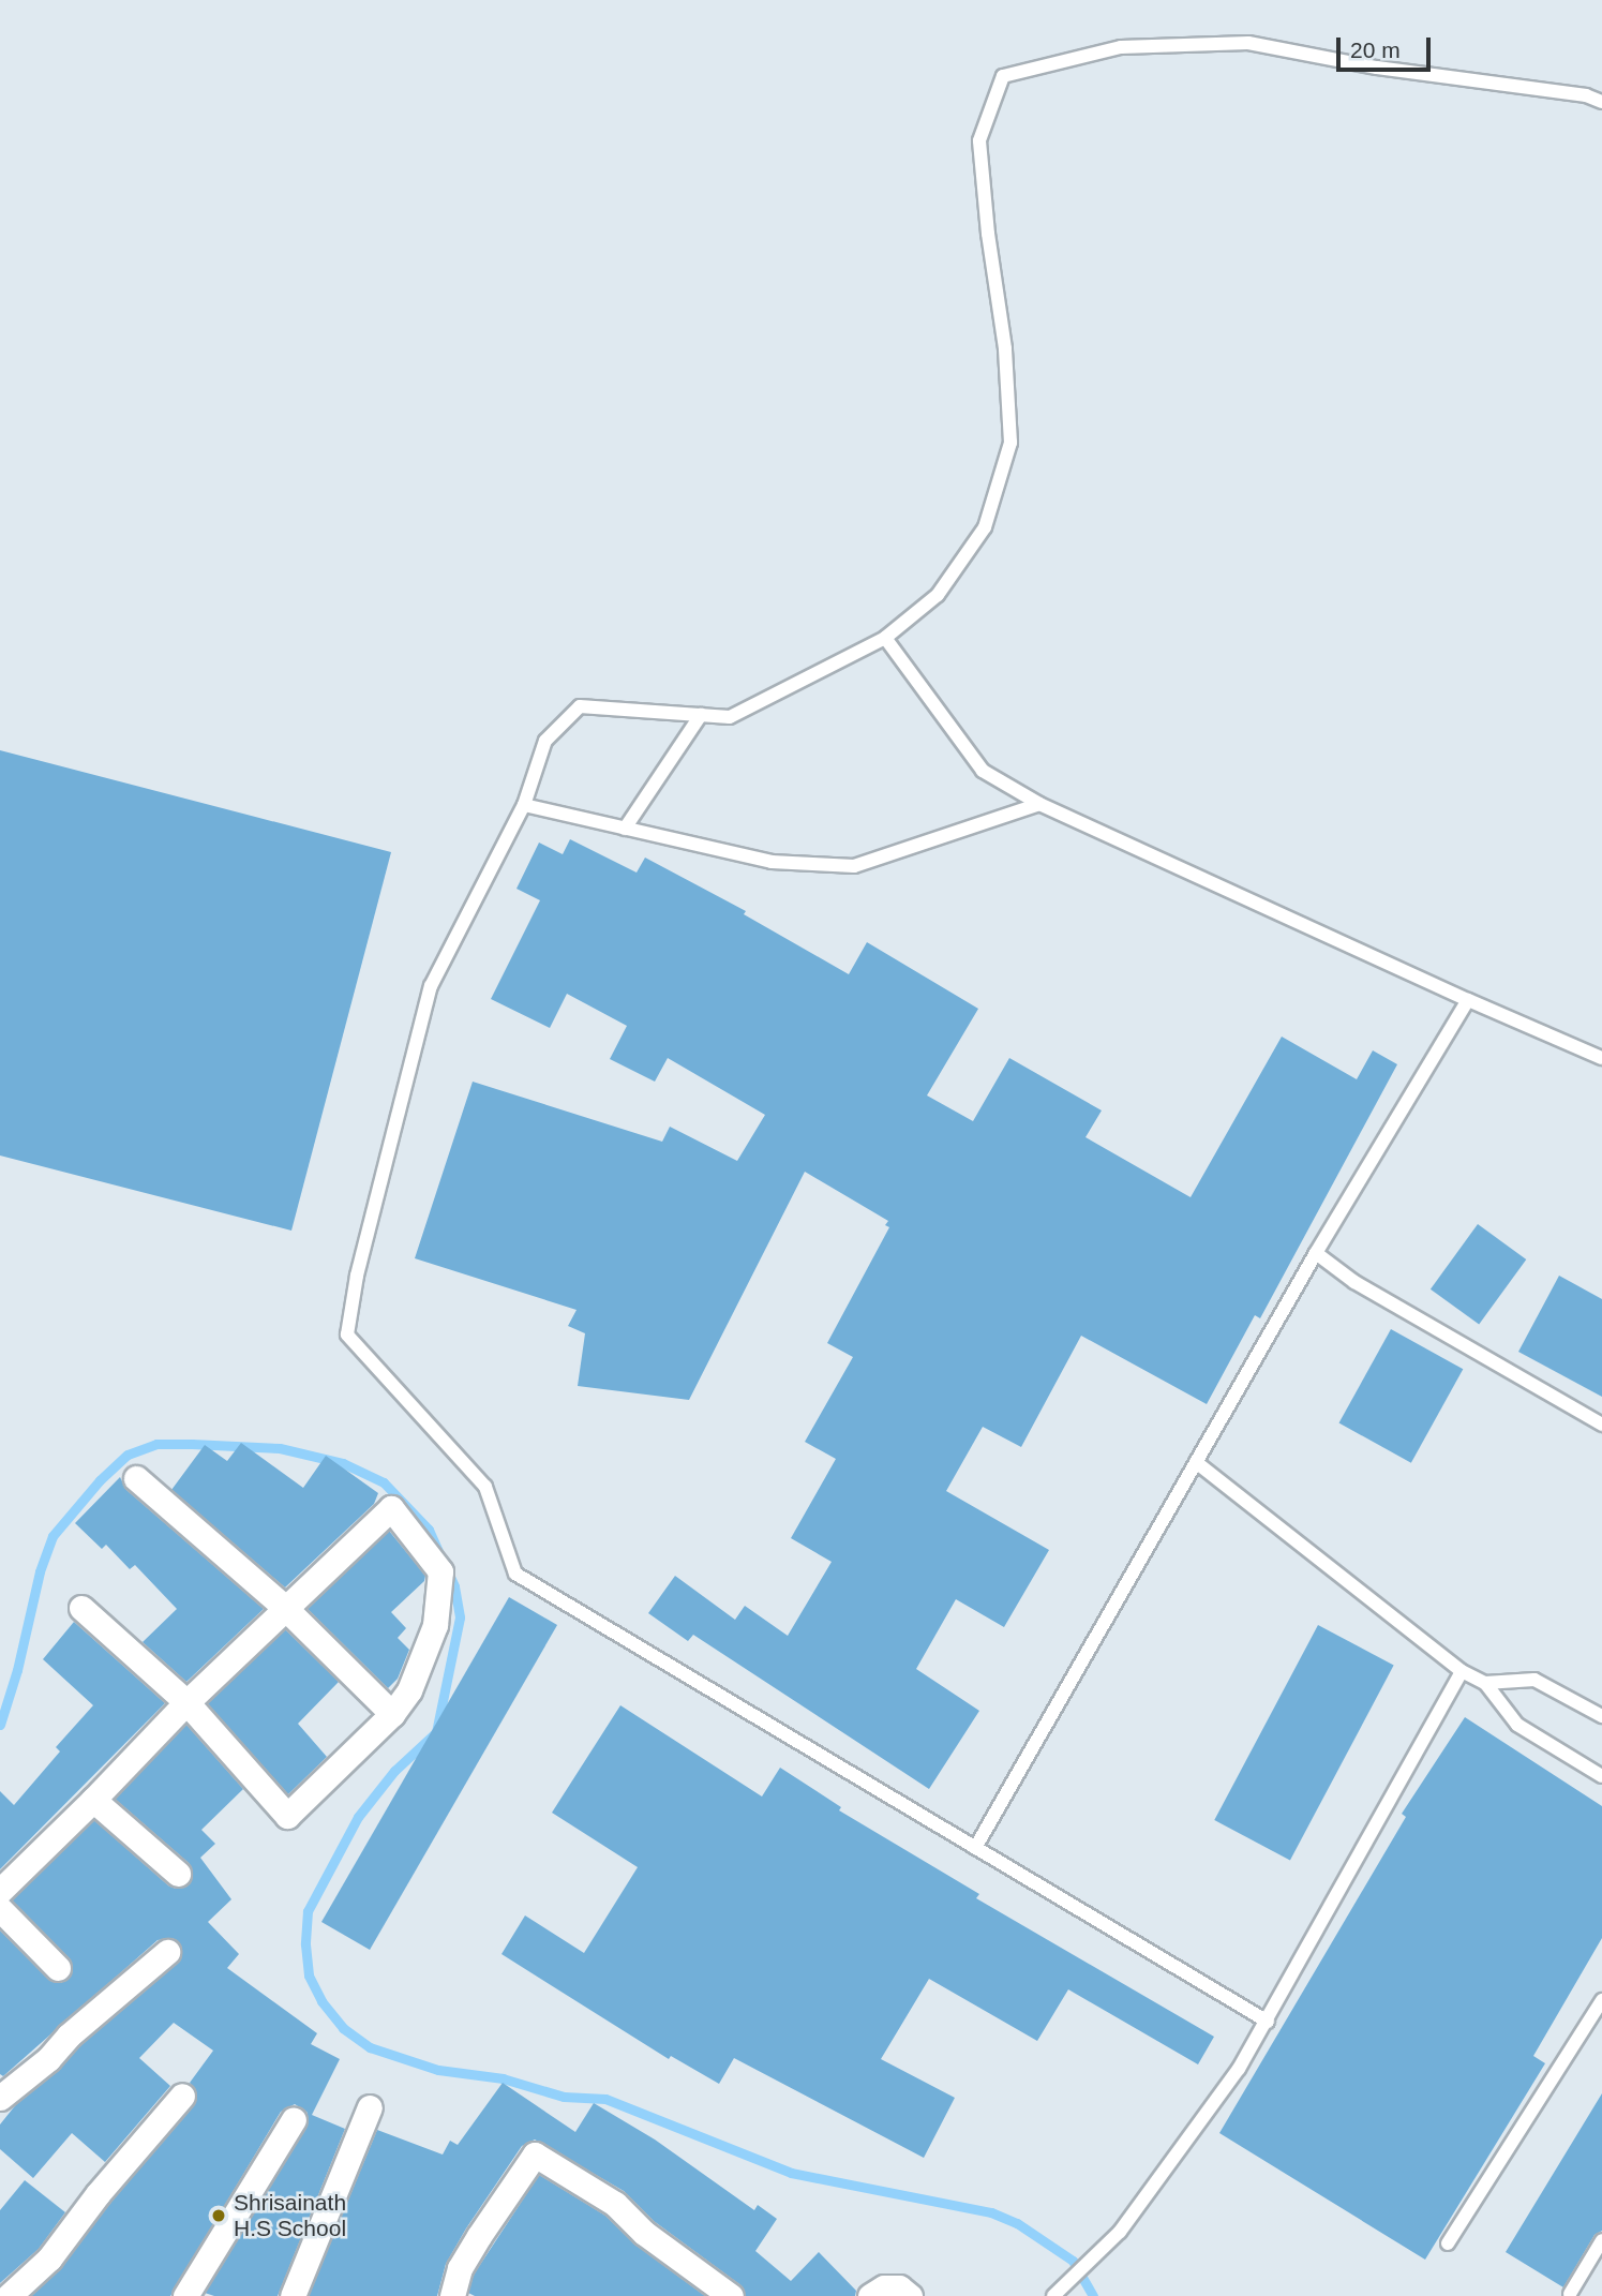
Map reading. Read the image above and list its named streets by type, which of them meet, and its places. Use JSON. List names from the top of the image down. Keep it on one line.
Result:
{"places":["Shrisainath H.S School"],"scale_bar":"20 m"}
